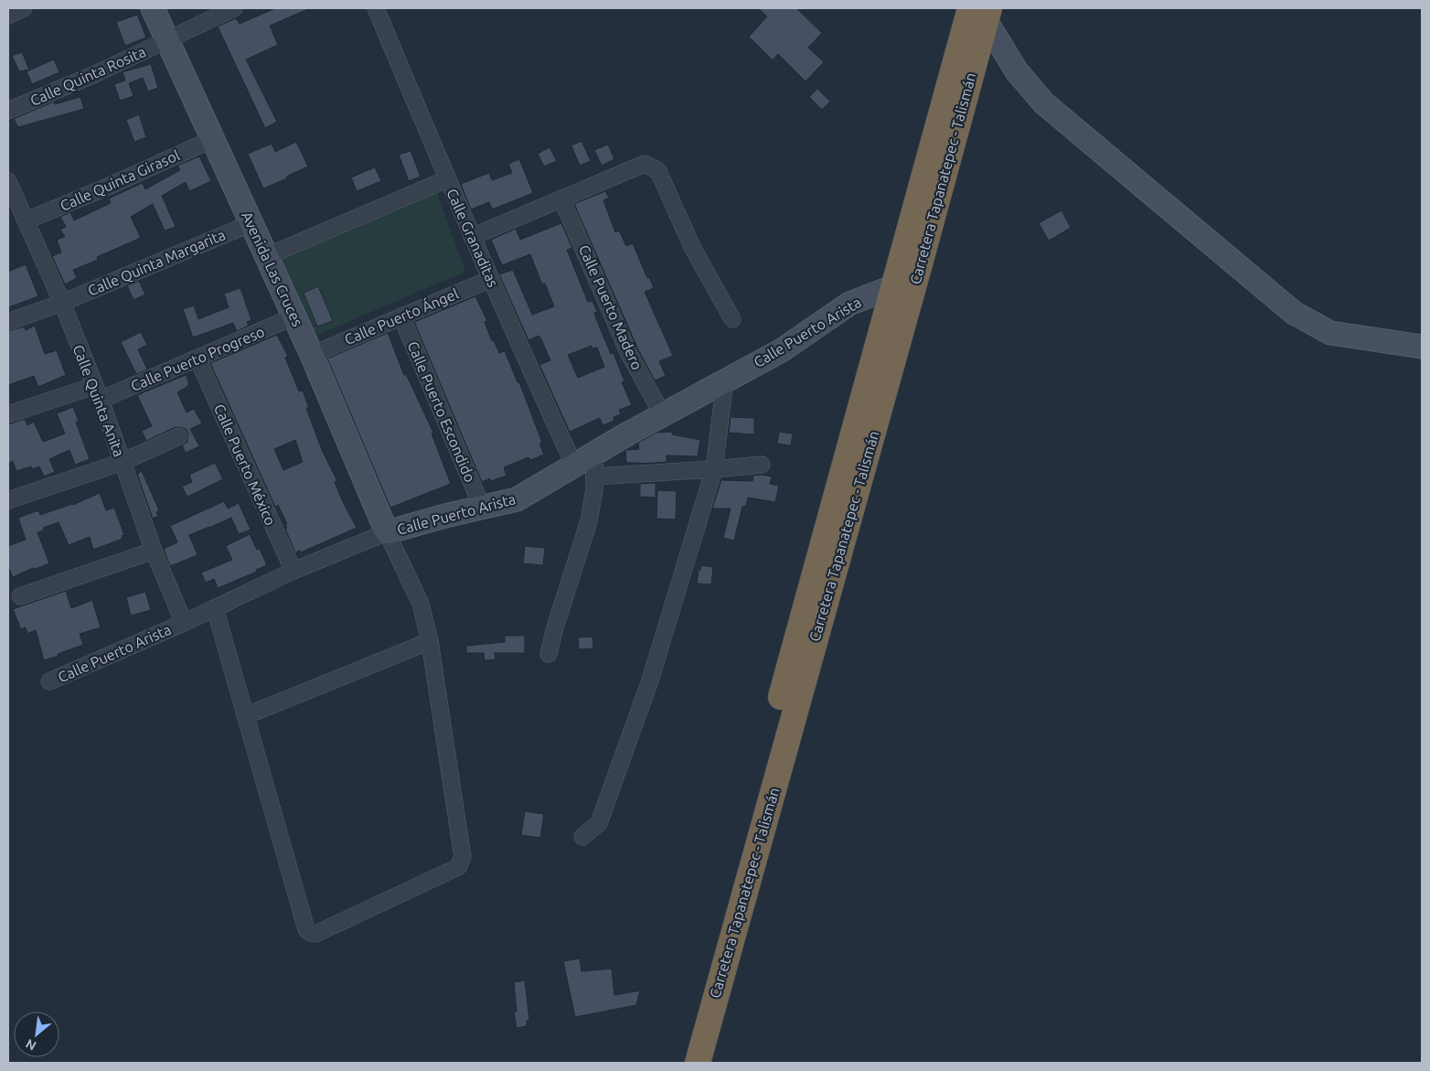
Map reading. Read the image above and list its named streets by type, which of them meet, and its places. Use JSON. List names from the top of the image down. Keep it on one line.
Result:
{"streets":{"highway":["Carretera Tapanatepec - Talismán"],"street":["Calle Quinta Rosita","Calle Quinta Girasol","Calle Granaditas","Calle Quinta Margarita","Avenida Las Cruces","Calle Puerto Madero","Calle Puerto Ángel","Calle Puerto Arista","Calle Puerto Progreso","Calle Quinta Anita","Calle Puerto Escondido","Calle Puerto México"]},"crossings":[["Calle Quinta Rosita","Avenida Las Cruces"],["Carretera Tapanatepec - Talismán","Calle Puerto Arista"],["Calle Quinta Girasol","Avenida Las Cruces"],["Calle Quinta Girasol","Calle Quinta Anita"],["Calle Granaditas","Calle Puerto Ángel"],["Calle Granaditas","Calle Puerto Arista"],["Calle Quinta Margarita","Avenida Las Cruces"],["Calle Quinta Margarita","Calle Quinta Anita"],["Avenida Las Cruces","Calle Puerto Ángel"],["Avenida Las Cruces","Calle Puerto Arista"],["Avenida Las Cruces","Calle Puerto Progreso"],["Calle Puerto Madero","Calle Puerto Arista"],["Calle Puerto Ángel","Calle Puerto Escondido"],["Calle Puerto Arista","Calle Quinta Anita"],["Calle Puerto Arista","Calle Puerto Escondido"],["Calle Puerto Arista","Calle Puerto México"],["Calle Puerto Progreso","Calle Quinta Anita"],["Calle Puerto Progreso","Calle Puerto México"]],"north":"bottom left"}
